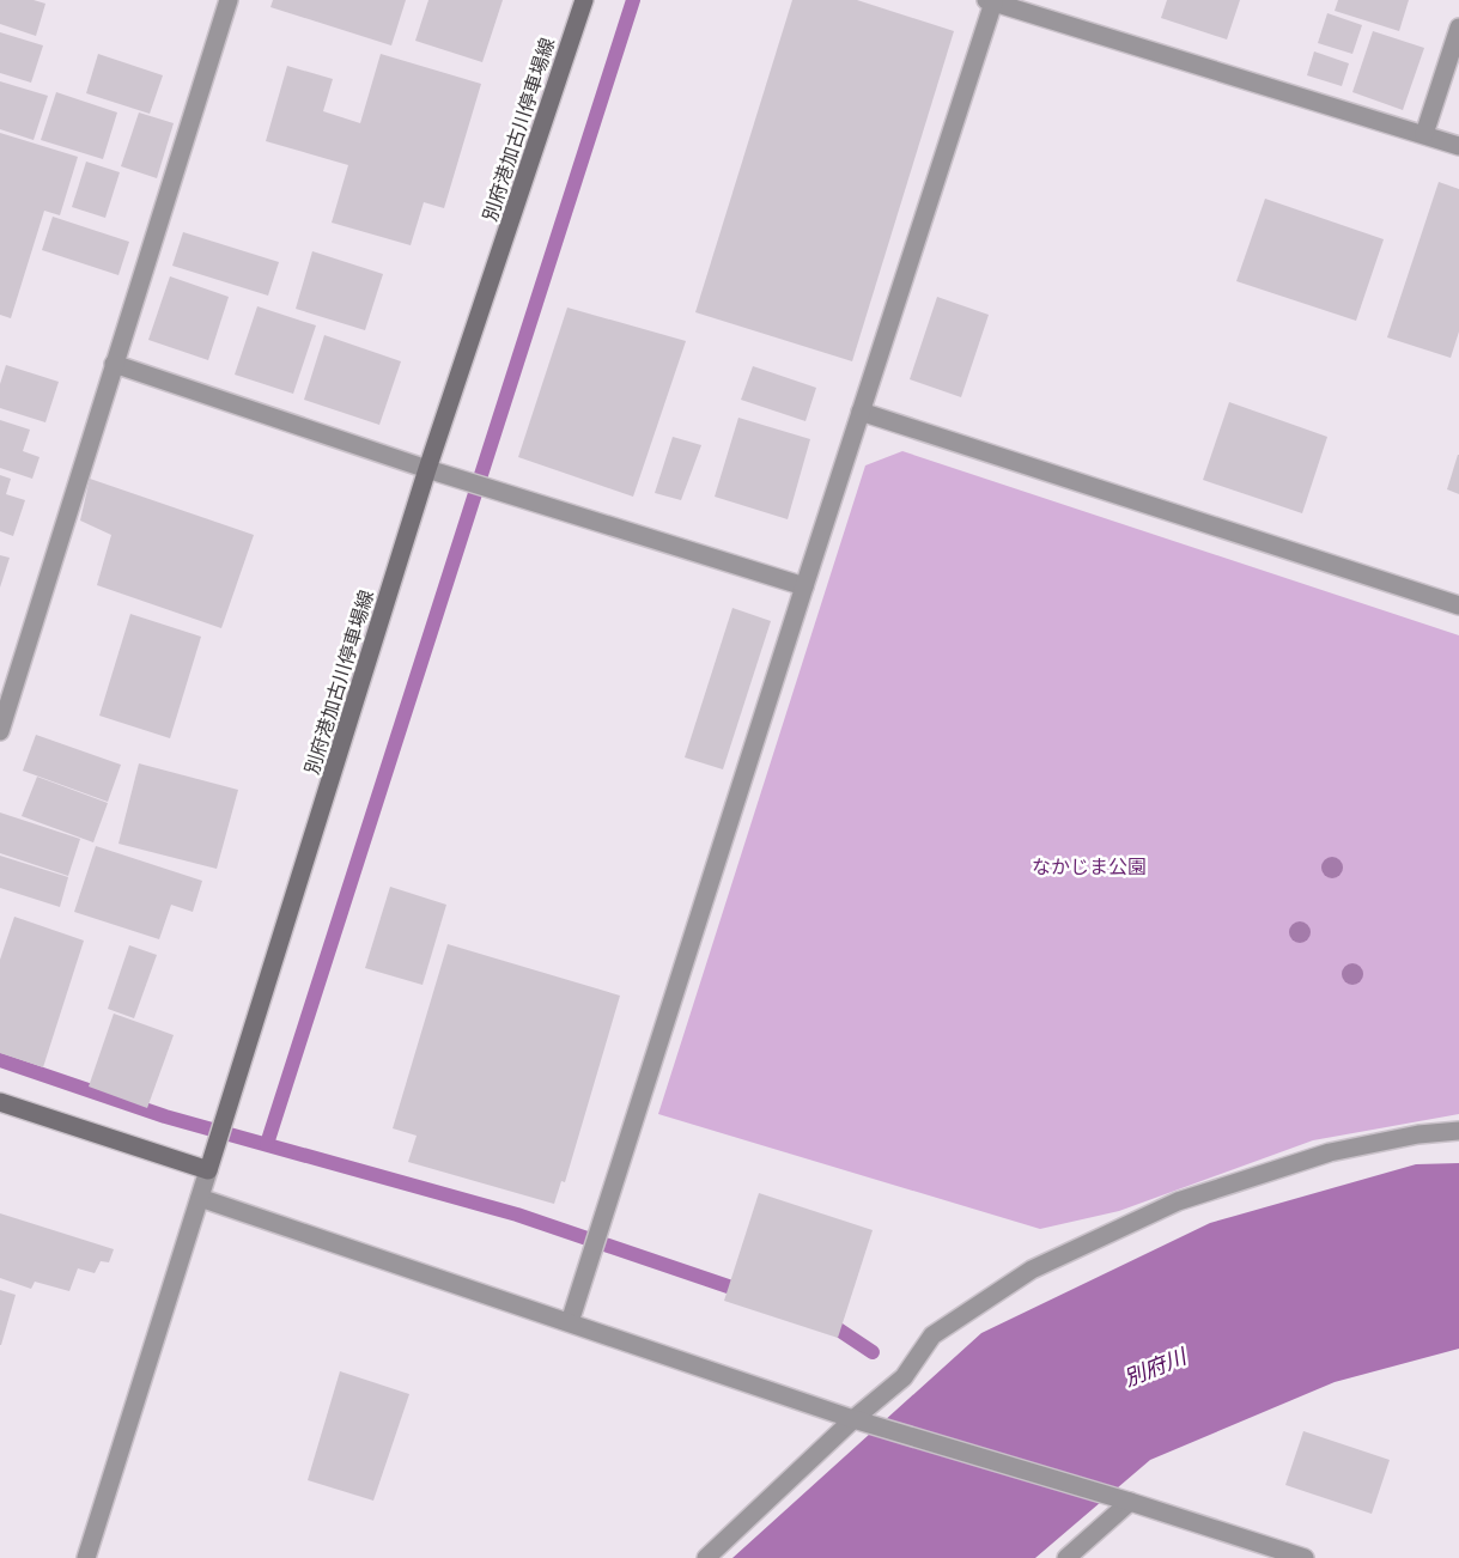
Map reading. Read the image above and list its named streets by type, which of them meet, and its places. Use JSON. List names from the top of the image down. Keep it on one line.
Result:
{"streets":{"main road":["別府港加古川停車場線"]},"water":["別府川"],"parks":["なかじま公園"]}
